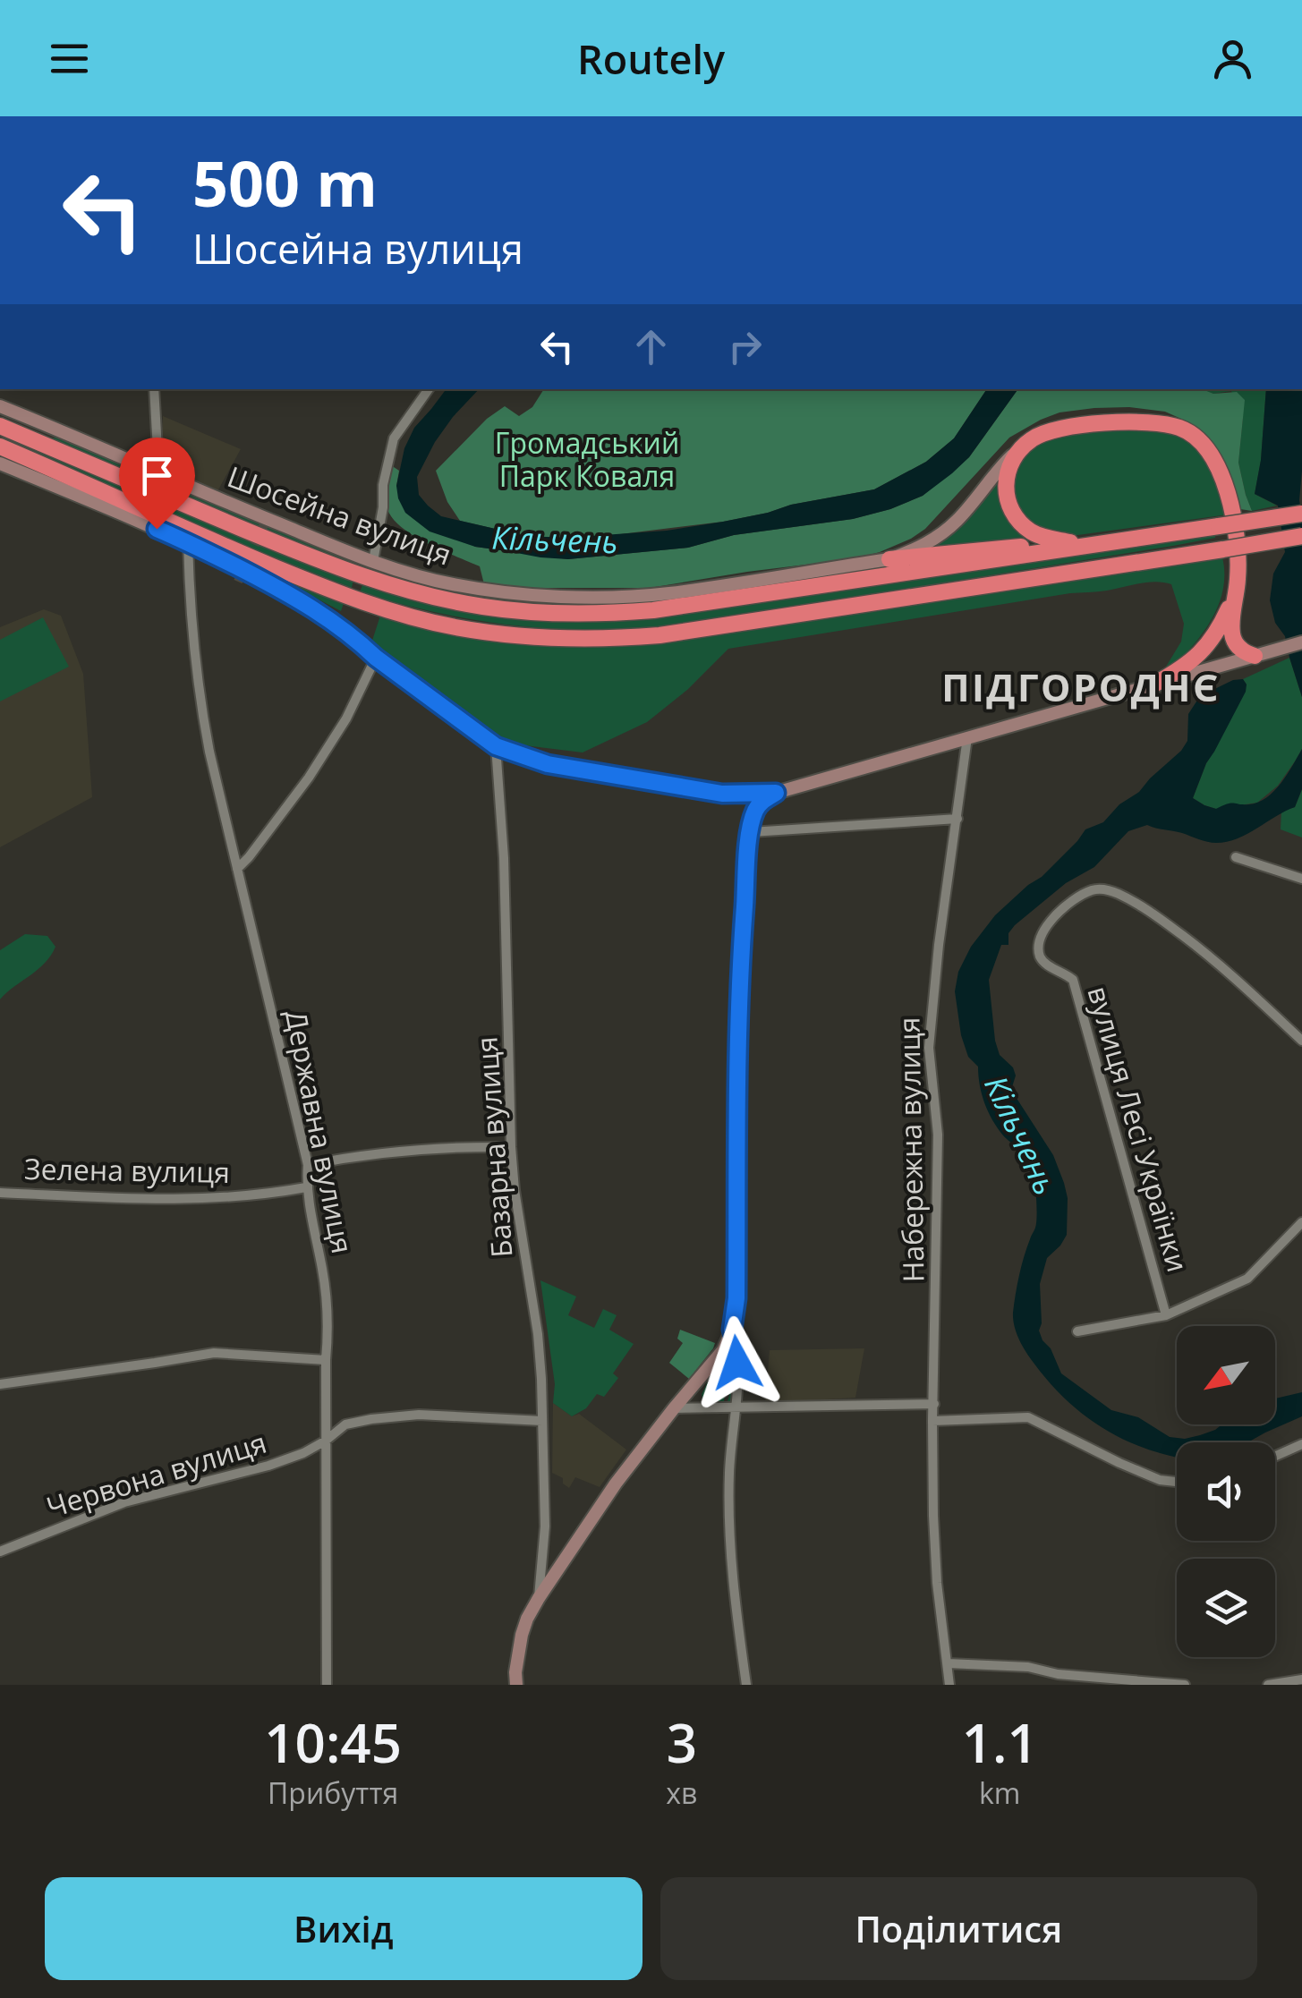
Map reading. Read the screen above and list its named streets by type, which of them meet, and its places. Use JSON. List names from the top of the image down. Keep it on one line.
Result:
{"streets":{"street":["Шосейна вулиця","вулиця Лесі Українки","Державна вулиця","Базарна вулиця","Набережна вулиця","Зелена вулиця","Червона вулиця"]},"crossings":[["Державна вулиця","Зелена вулиця"],["Державна вулиця","Червона вулиця"],["Базарна вулиця","Червона вулиця"]],"districts":["ПІДГОРОДНЄ"],"water":["Кільчень"],"parks":["Громадський Парк Коваля"],"north":"bottom left","page":{"header":"Routely","turn":["500 m","Шосейна вулиця"],"eta":["10:45","Прибуття","3","хв","1.1","km"],"buttons":["Вихід","Поділитися"]}}
